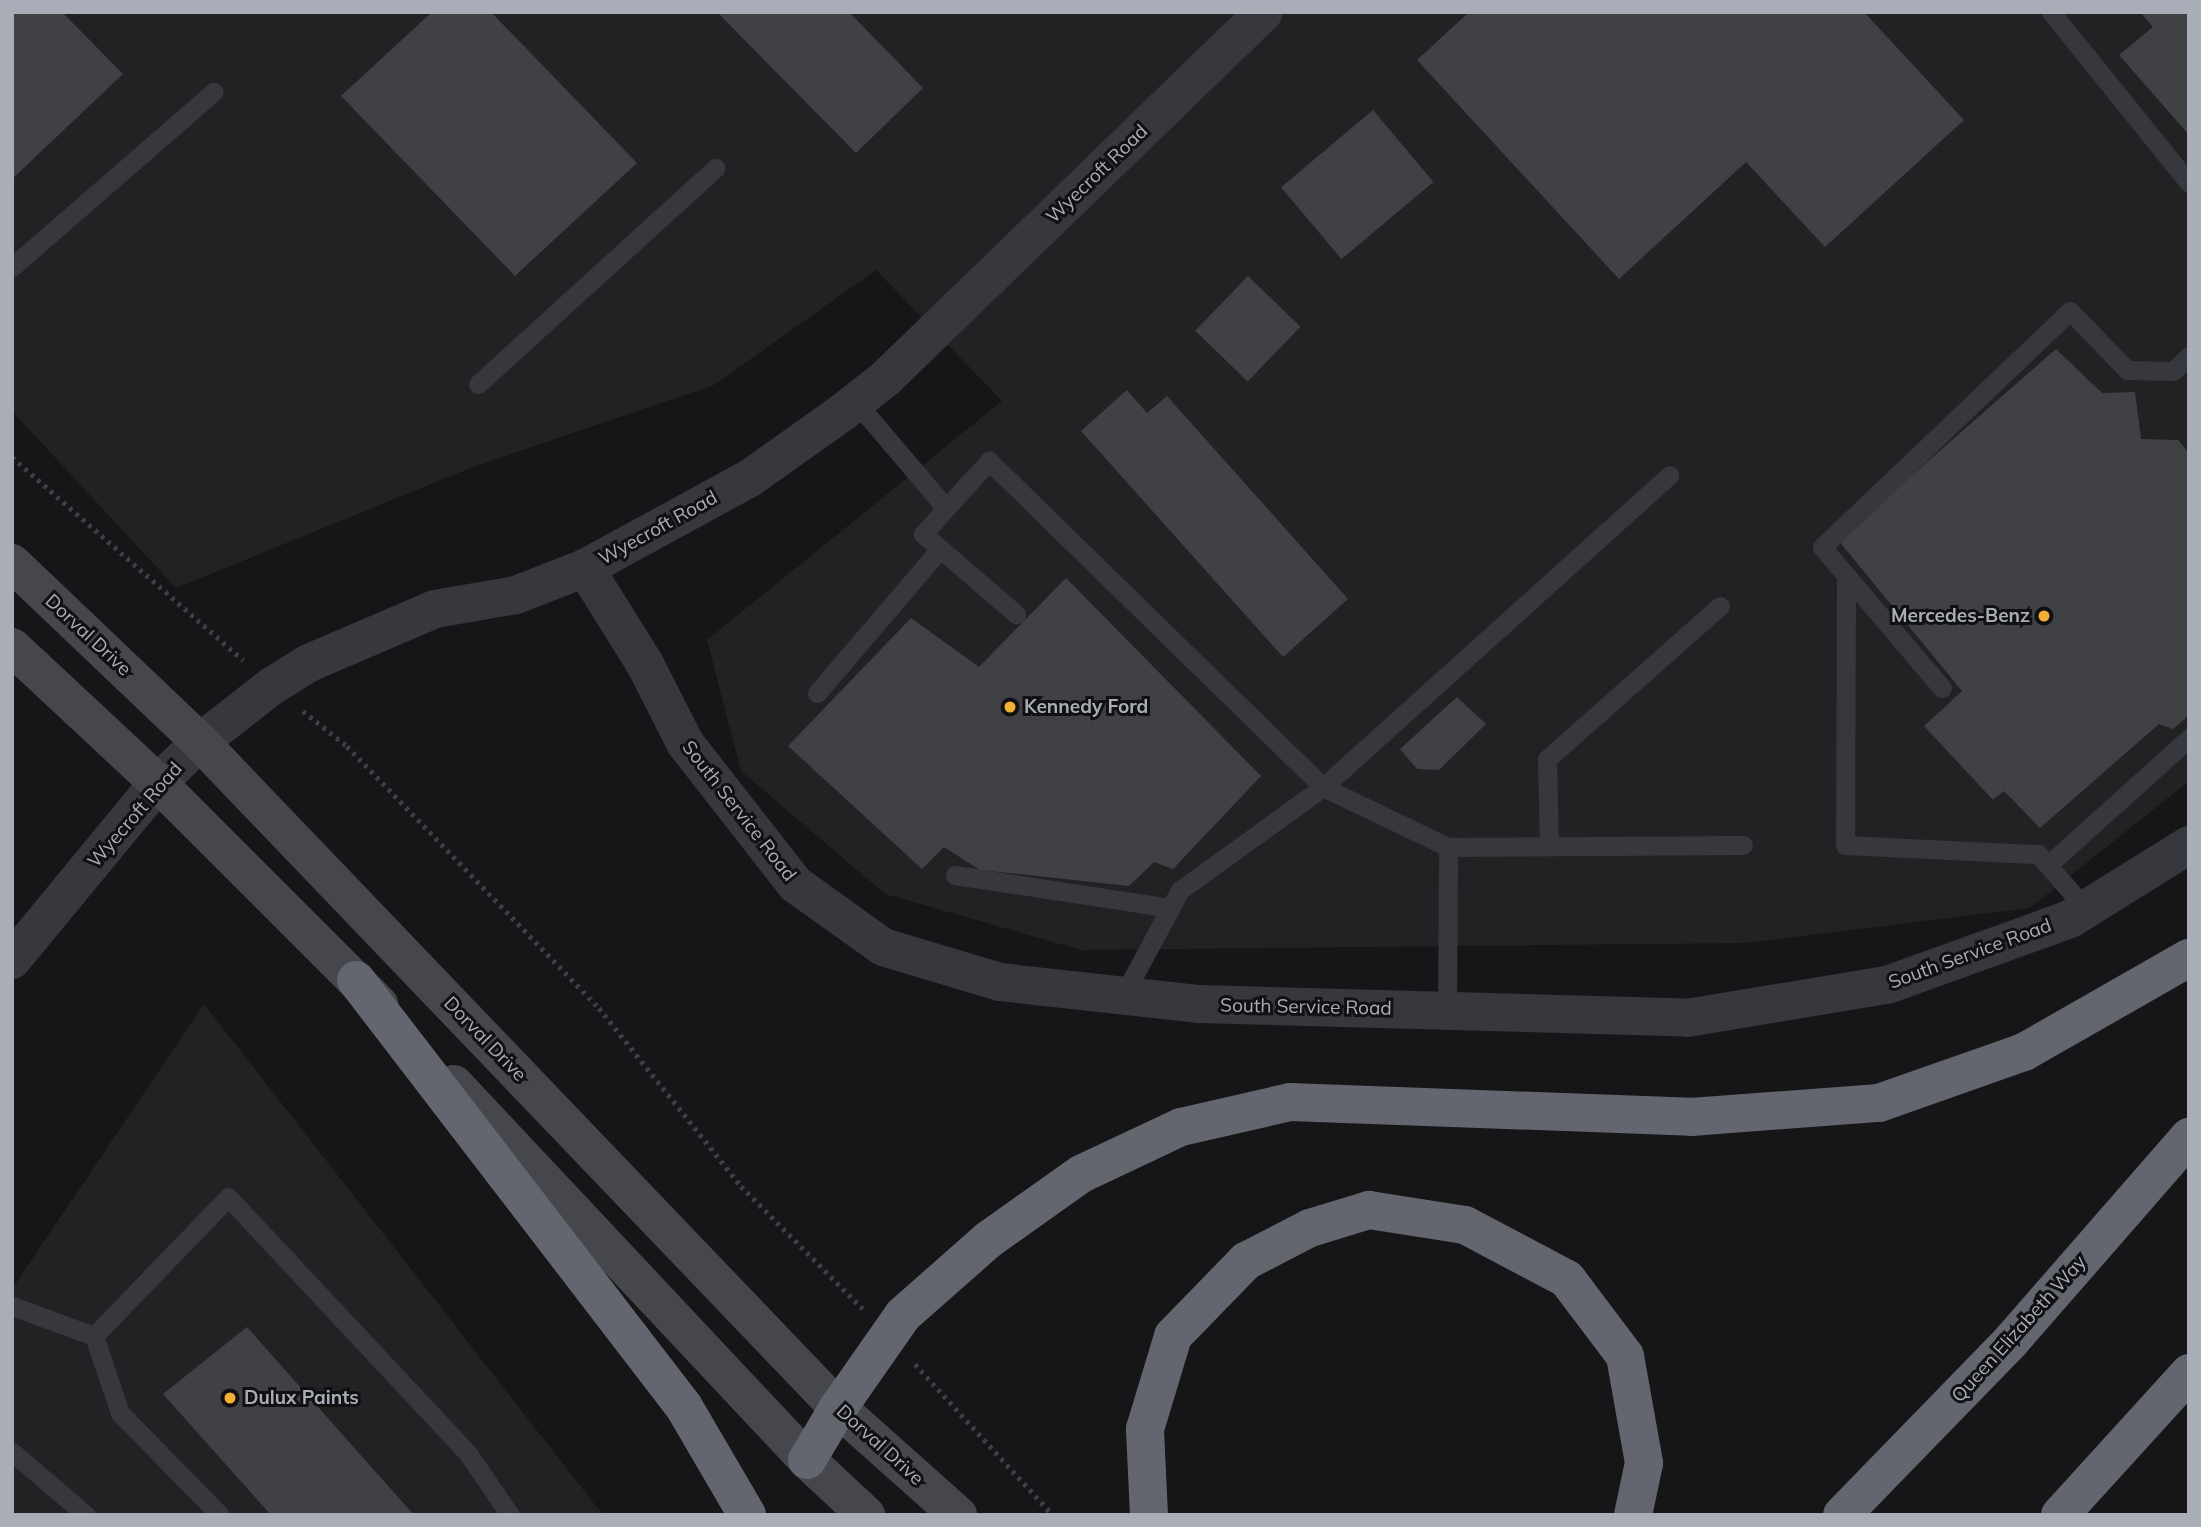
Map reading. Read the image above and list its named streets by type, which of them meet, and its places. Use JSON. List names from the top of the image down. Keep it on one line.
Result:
{"streets":{"highway":["Queen Elizabeth Way"],"main road":["Dorval Drive"],"street":["Wyecroft Road","South Service Road"]},"crossings":[["Wyecroft Road","Dorval Drive"],["Wyecroft Road","South Service Road"]],"places":["Mercedes-Benz","Kennedy Ford","Dulux Paints"]}
